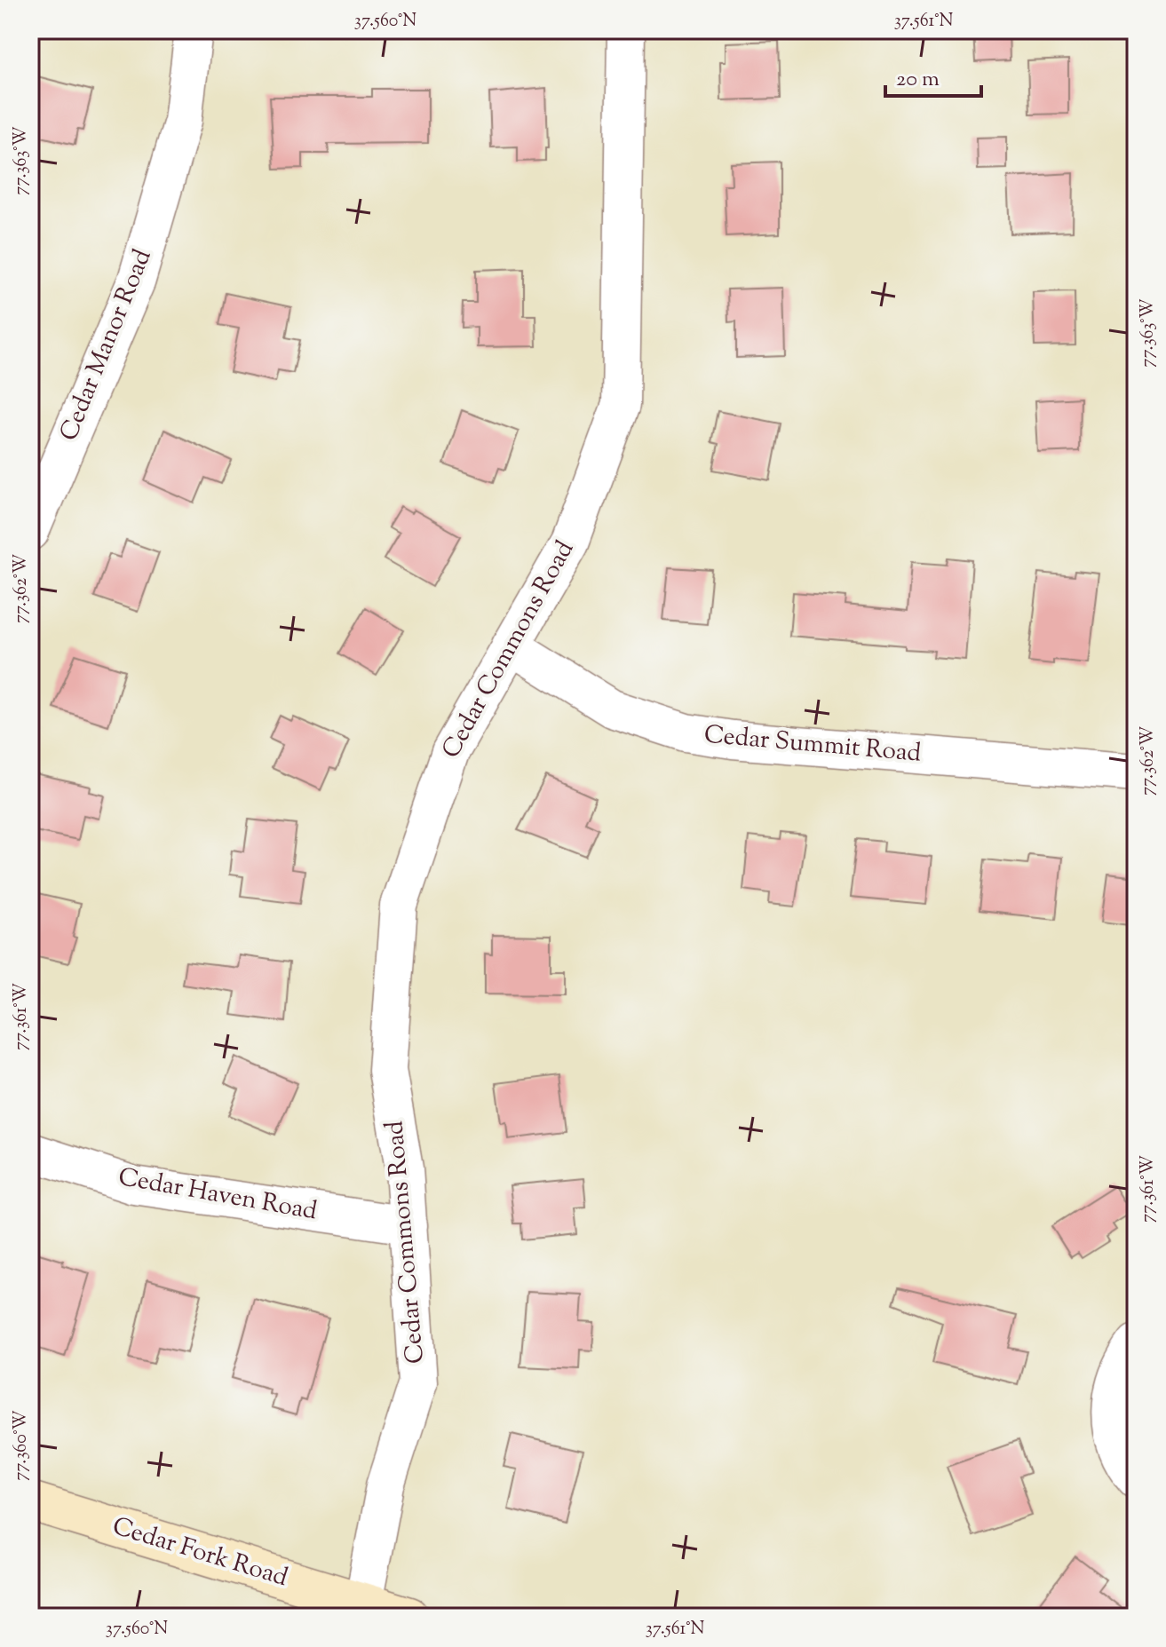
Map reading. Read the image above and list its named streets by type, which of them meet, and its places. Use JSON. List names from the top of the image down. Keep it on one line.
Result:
{"streets":{"street":["Cedar Manor Road","Cedar Commons Road","Cedar Summit Road","Cedar Haven Road","Cedar Fork Road"]},"crossings":[["Cedar Commons Road","Cedar Summit Road"],["Cedar Commons Road","Cedar Haven Road"],["Cedar Commons Road","Cedar Fork Road"]],"scale_bar":"20 m","coordinates":["37.560°N","37.561°N","77.363°W","77.362°W","77.361°W","77.360°W"]}
